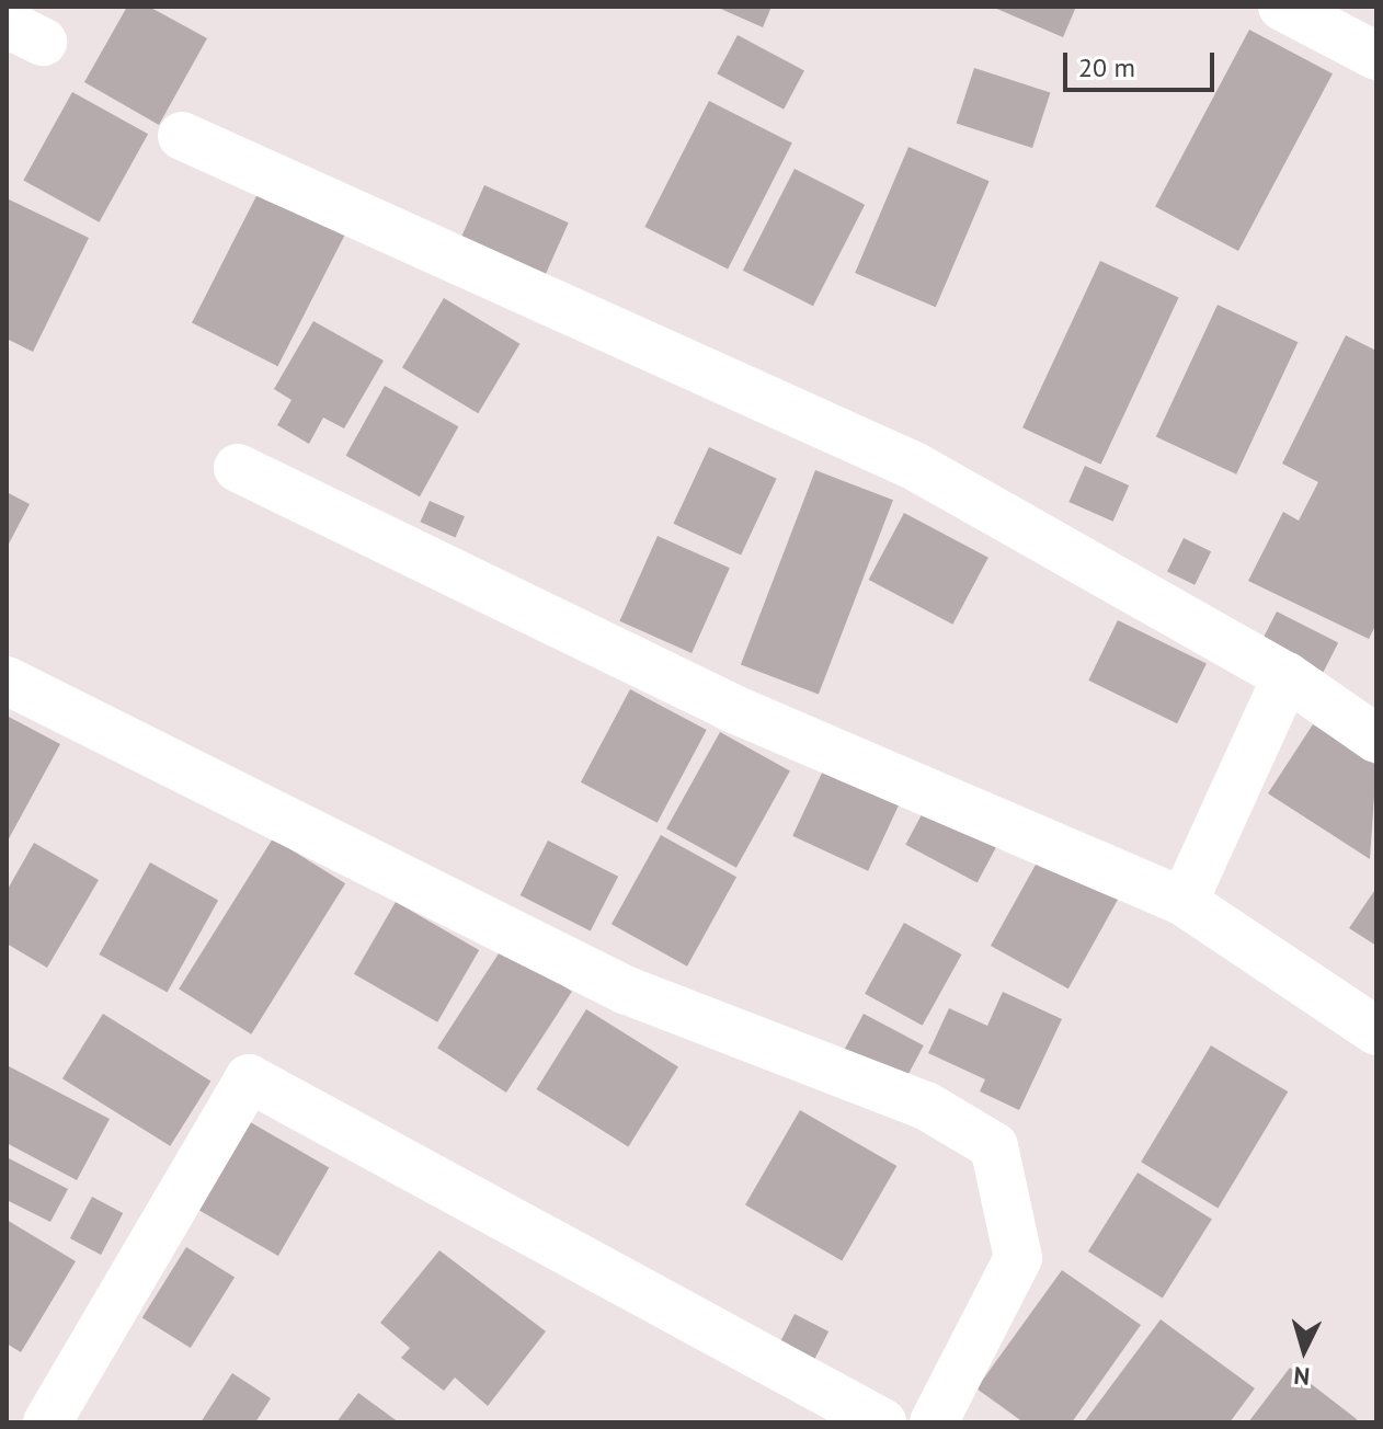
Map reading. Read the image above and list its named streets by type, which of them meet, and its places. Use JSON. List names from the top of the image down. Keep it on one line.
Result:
{"scale_bar":"20 m","north":"bottom"}
